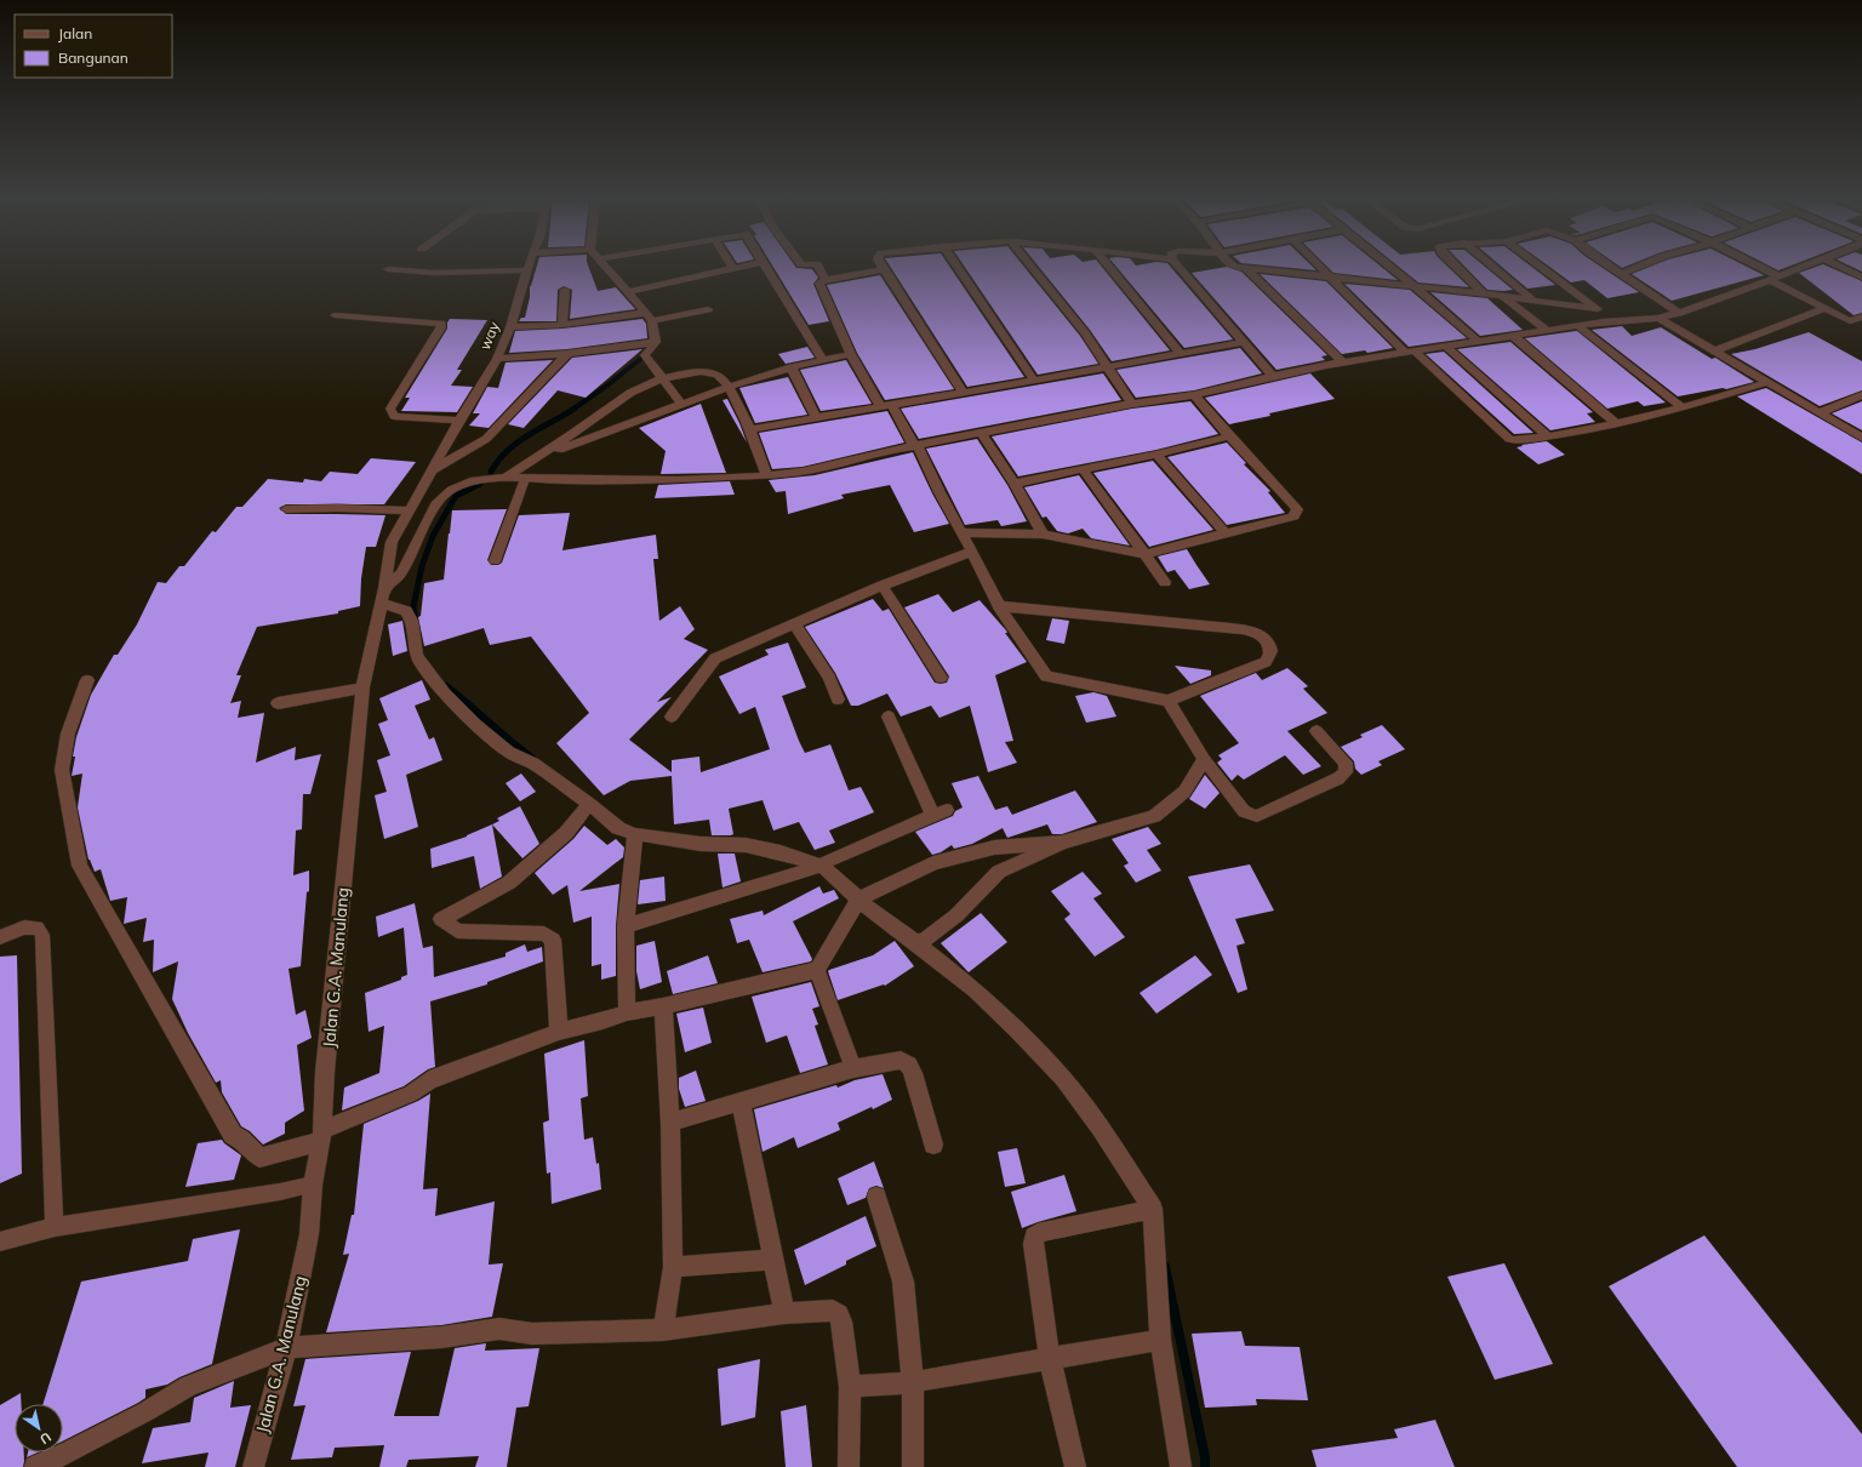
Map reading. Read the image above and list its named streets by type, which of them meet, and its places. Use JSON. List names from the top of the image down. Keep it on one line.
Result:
{"streets":{"street":["way","Jalan G.A. Manulang"]},"crossings":[["way","Jalan G.A. Manulang"]],"legend":["Jalan","Bangunan"],"north":"bottom right"}
